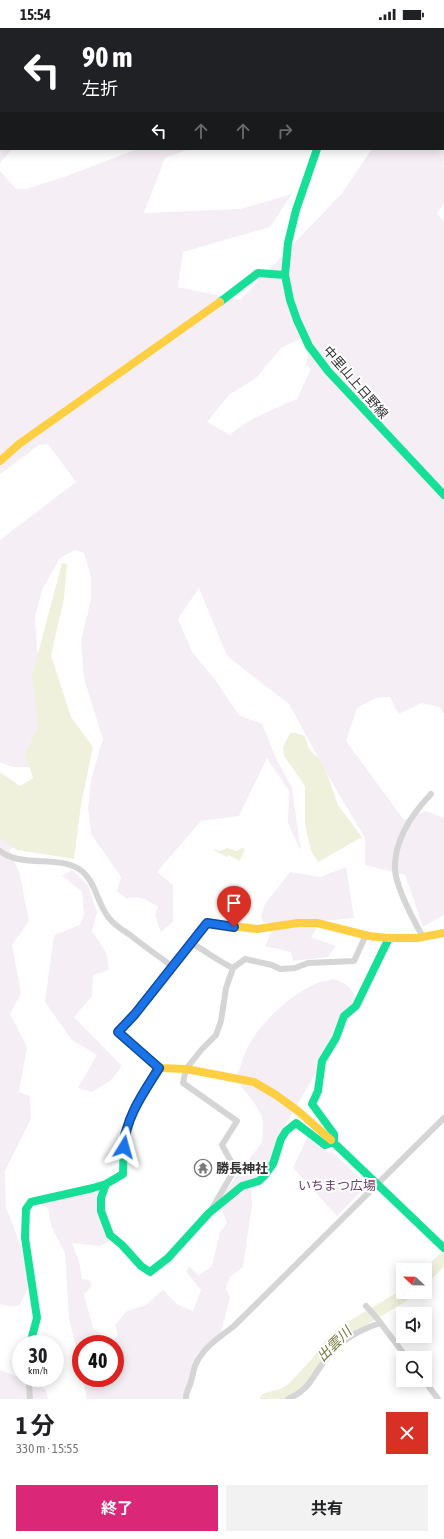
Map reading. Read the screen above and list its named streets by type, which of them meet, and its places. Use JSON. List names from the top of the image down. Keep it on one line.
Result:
{"streets":{"street":["中里山上日野線"]},"water":["出雲川"],"parks":["いちまつ広場"],"places":{"temple":["勝長神社"]},"north":"left","page":{"status":"15:54","turn":["90 m","左折"],"speed":"30 km/h","limit":"40","heading":["1 分","330 m · 15:55"],"buttons":["終了","共有"]}}
